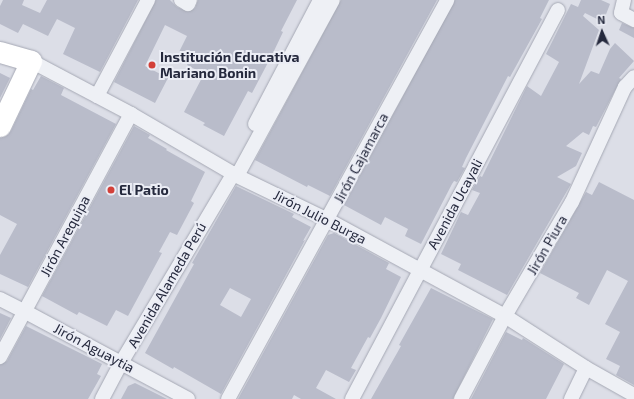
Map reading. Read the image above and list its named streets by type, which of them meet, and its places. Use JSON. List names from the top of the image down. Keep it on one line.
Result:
{"streets":{"highway":["Jirón Julio Burga"],"street":["Jirón Cajamarca","Avenida Ucayali","Jirón Arequipa","Jirón Piura","Avenida Alameda Perú","Jirón Aguaytia"]},"crossings":[["Jirón Cajamarca","Jirón Julio Burga"],["Avenida Ucayali","Jirón Julio Burga"],["Jirón Julio Burga","Jirón Arequipa"],["Jirón Julio Burga","Jirón Piura"],["Jirón Julio Burga","Avenida Alameda Perú"],["Jirón Arequipa","Jirón Aguaytia"],["Avenida Alameda Perú","Jirón Aguaytia"]],"places":["Institución Educativa Mariano Bonin","El Patio"],"north":"top"}
